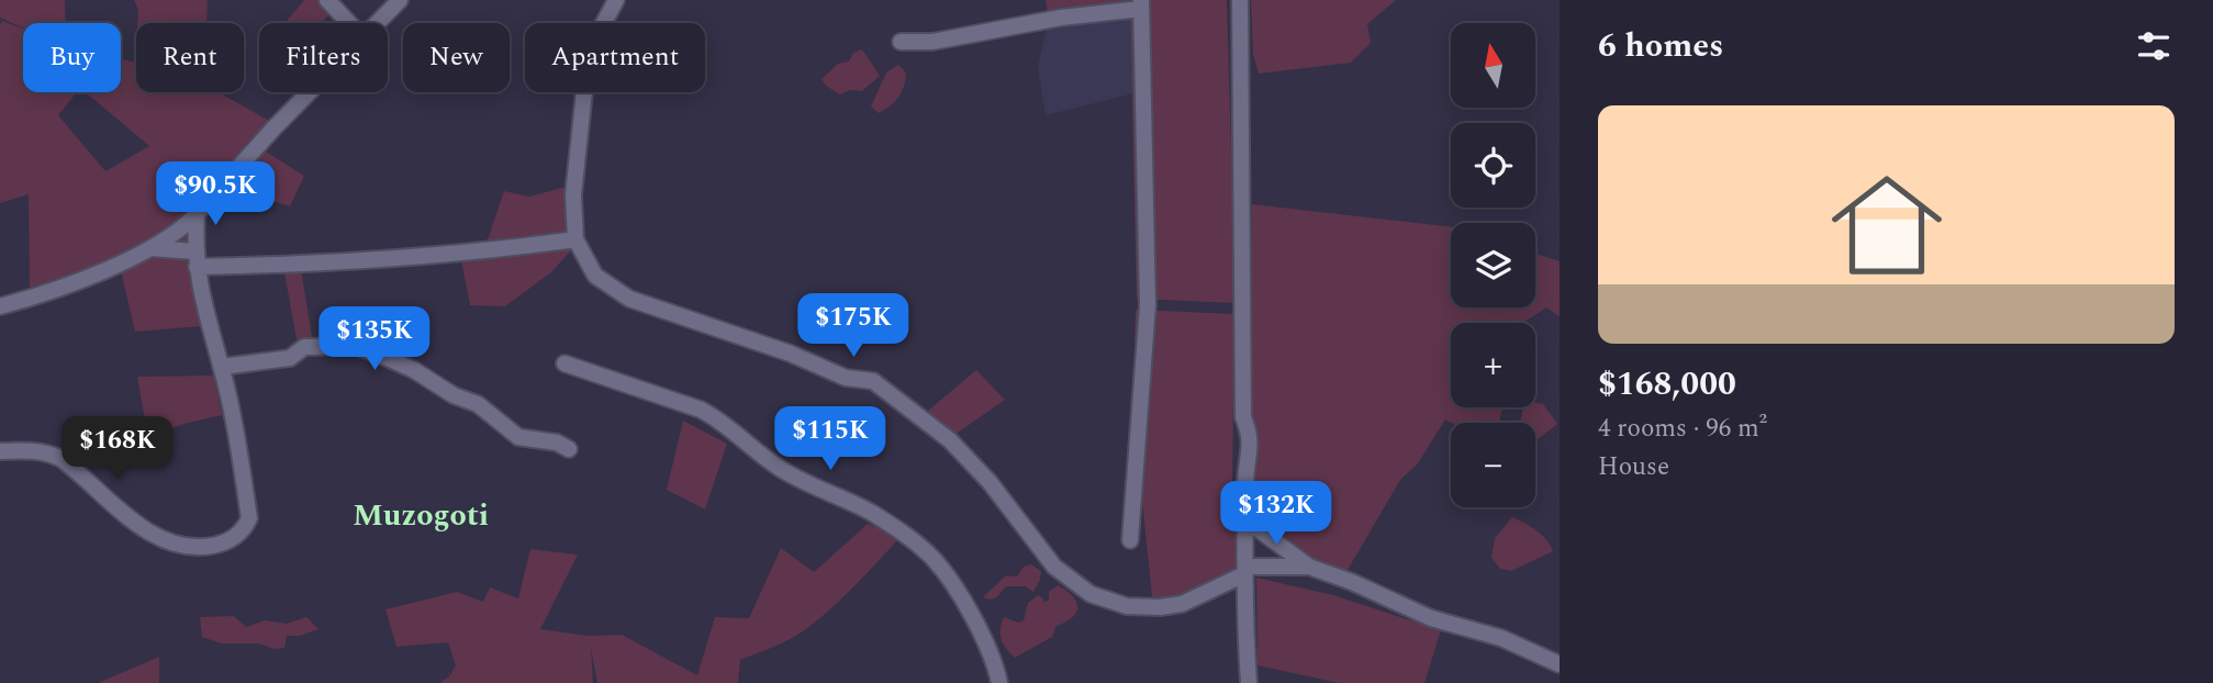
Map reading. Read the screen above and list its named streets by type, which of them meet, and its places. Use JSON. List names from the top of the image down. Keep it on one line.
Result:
{"districts":["Muzogoti"],"north":"top","page":{"heading":"6 homes","map_buttons":["+","−"],"chip":["Buy","Rent","Filters","New","Apartment"],"list":[{"name":"$168,000","note":"4 rooms · 96 m² · House"}],"price":["$90.5K","$175K","$135K","$115K","$168K","$132K"]}}
